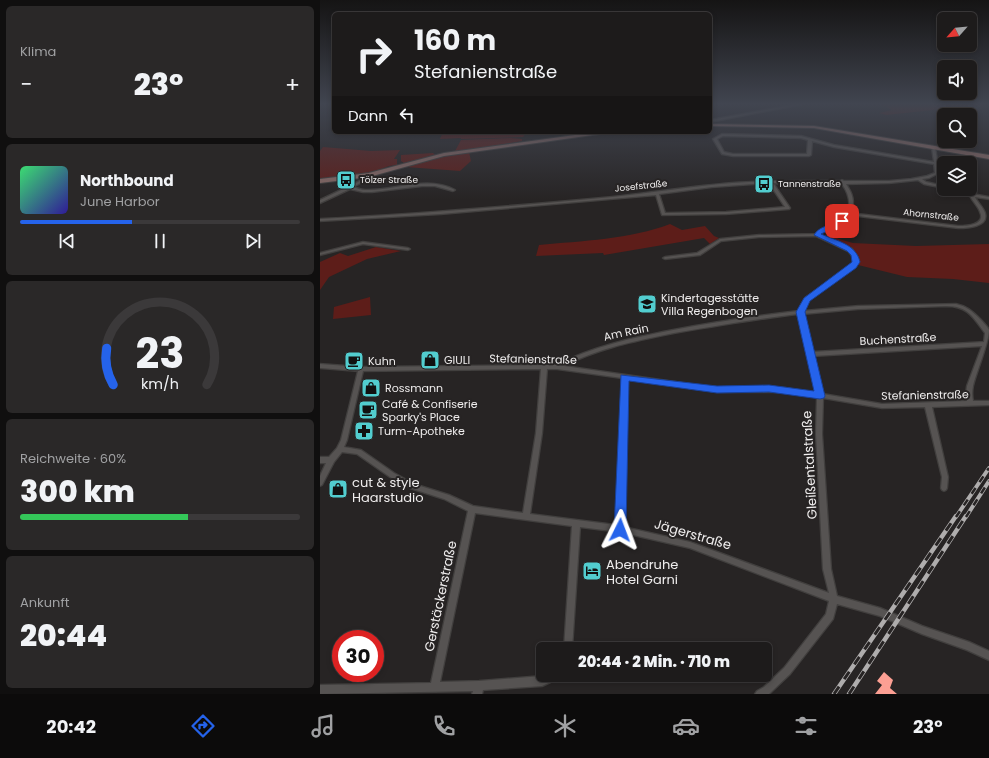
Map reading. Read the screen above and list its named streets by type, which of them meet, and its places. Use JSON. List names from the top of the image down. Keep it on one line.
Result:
{"streets":{"street":["Josefstraße","Ahornstraße","Am Rain","Buchenstraße","Stefanienstraße","Gleißentalstraße","Jägerstraße","Gerstäckerstraße"]},"crossings":[["Am Rain","Buchenstraße"],["Am Rain","Stefanienstraße"],["Am Rain","Gleißentalstraße"],["Buchenstraße","Gleißentalstraße"],["Stefanienstraße","Gleißentalstraße"],["Gleißentalstraße","Jägerstraße"],["Jägerstraße","Gerstäckerstraße"]],"places":{"bus stop":["Tölzer Straße","Tannenstraße"],"school or university":["Kindertagesstätte Villa Regenbogen"],"shop":["GIULI","Rossmann","cut & style Haarstudio"],"cafe":["Kuhn","Café & Confiserie Sparky's Place"],"pharmacy":["Turm-Apotheke"],"hotel":["Abendruhe Hotel Garni"]},"north":"bottom left","page":{"tile":["Klima",["Reichweite · 60%","300 km"],["Ankunft","20:44"]],"turn":["160 m","Stefanienstraße"],"heat":["−","23°","+"],"then":"Dann","song":["Northbound","June Harbor"],"limit":"30","trip":"20:44 · 2 Min. · 710 m","tabs":["20:42","23°"],"gauge":["23","km/h"]}}
